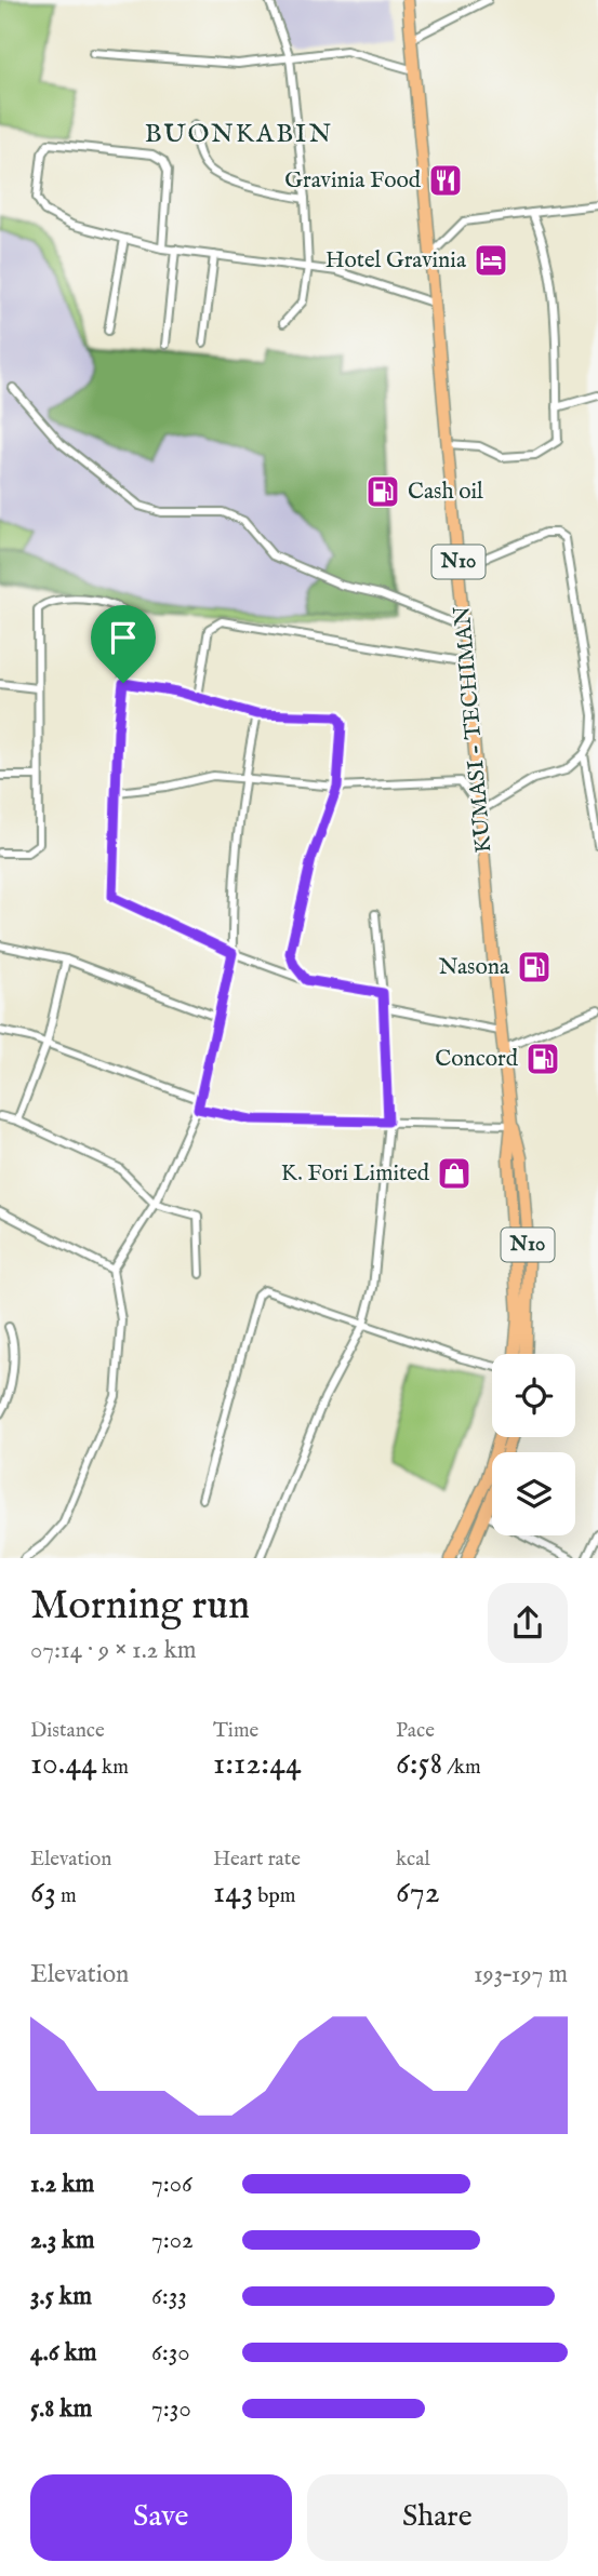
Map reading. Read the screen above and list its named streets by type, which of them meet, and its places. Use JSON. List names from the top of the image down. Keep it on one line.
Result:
{"streets":{"highway":["N10","KUMASI - TECHIMAN"]},"crossings":[["N10","KUMASI - TECHIMAN"]],"districts":["BUONKABIN"],"places":{"restaurant":["Gravinia Food"],"hotel":["Hotel Gravinia"],"fuel station":["Cash oil","Nasona","Concord"],"shop":["K. Fori Limited"]},"page":{"heading":["Morning run","07:14 · 9 × 1.2 km"],"stats":[["Distance","10.44 km"],["Time","1:12:44"],["Pace","6:58 /km"],["Elevation","63 m"],["Heart rate","143 bpm"],["kcal","672"]],"chart":["Elevation","193–197 m"],"list":[{"name":"1.2 km","note":"7:06"},{"name":"2.3 km","note":"7:02"},{"name":"3.5 km","note":"6:33"},{"name":"4.6 km","note":"6:30"},{"name":"5.8 km","note":"7:30"}],"buttons":["Save","Share"]}}
